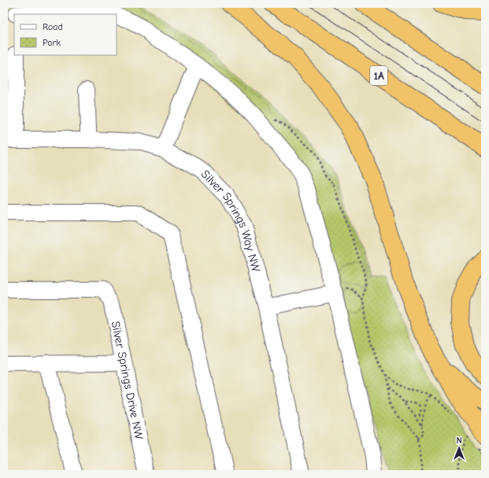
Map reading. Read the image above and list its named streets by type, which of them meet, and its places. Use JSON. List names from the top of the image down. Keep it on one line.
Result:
{"streets":{"highway":["1A"],"street":["Silver Springs Way NW","Silver Springs Drive NW"]},"legend":["Road","Park"],"north":"top"}
